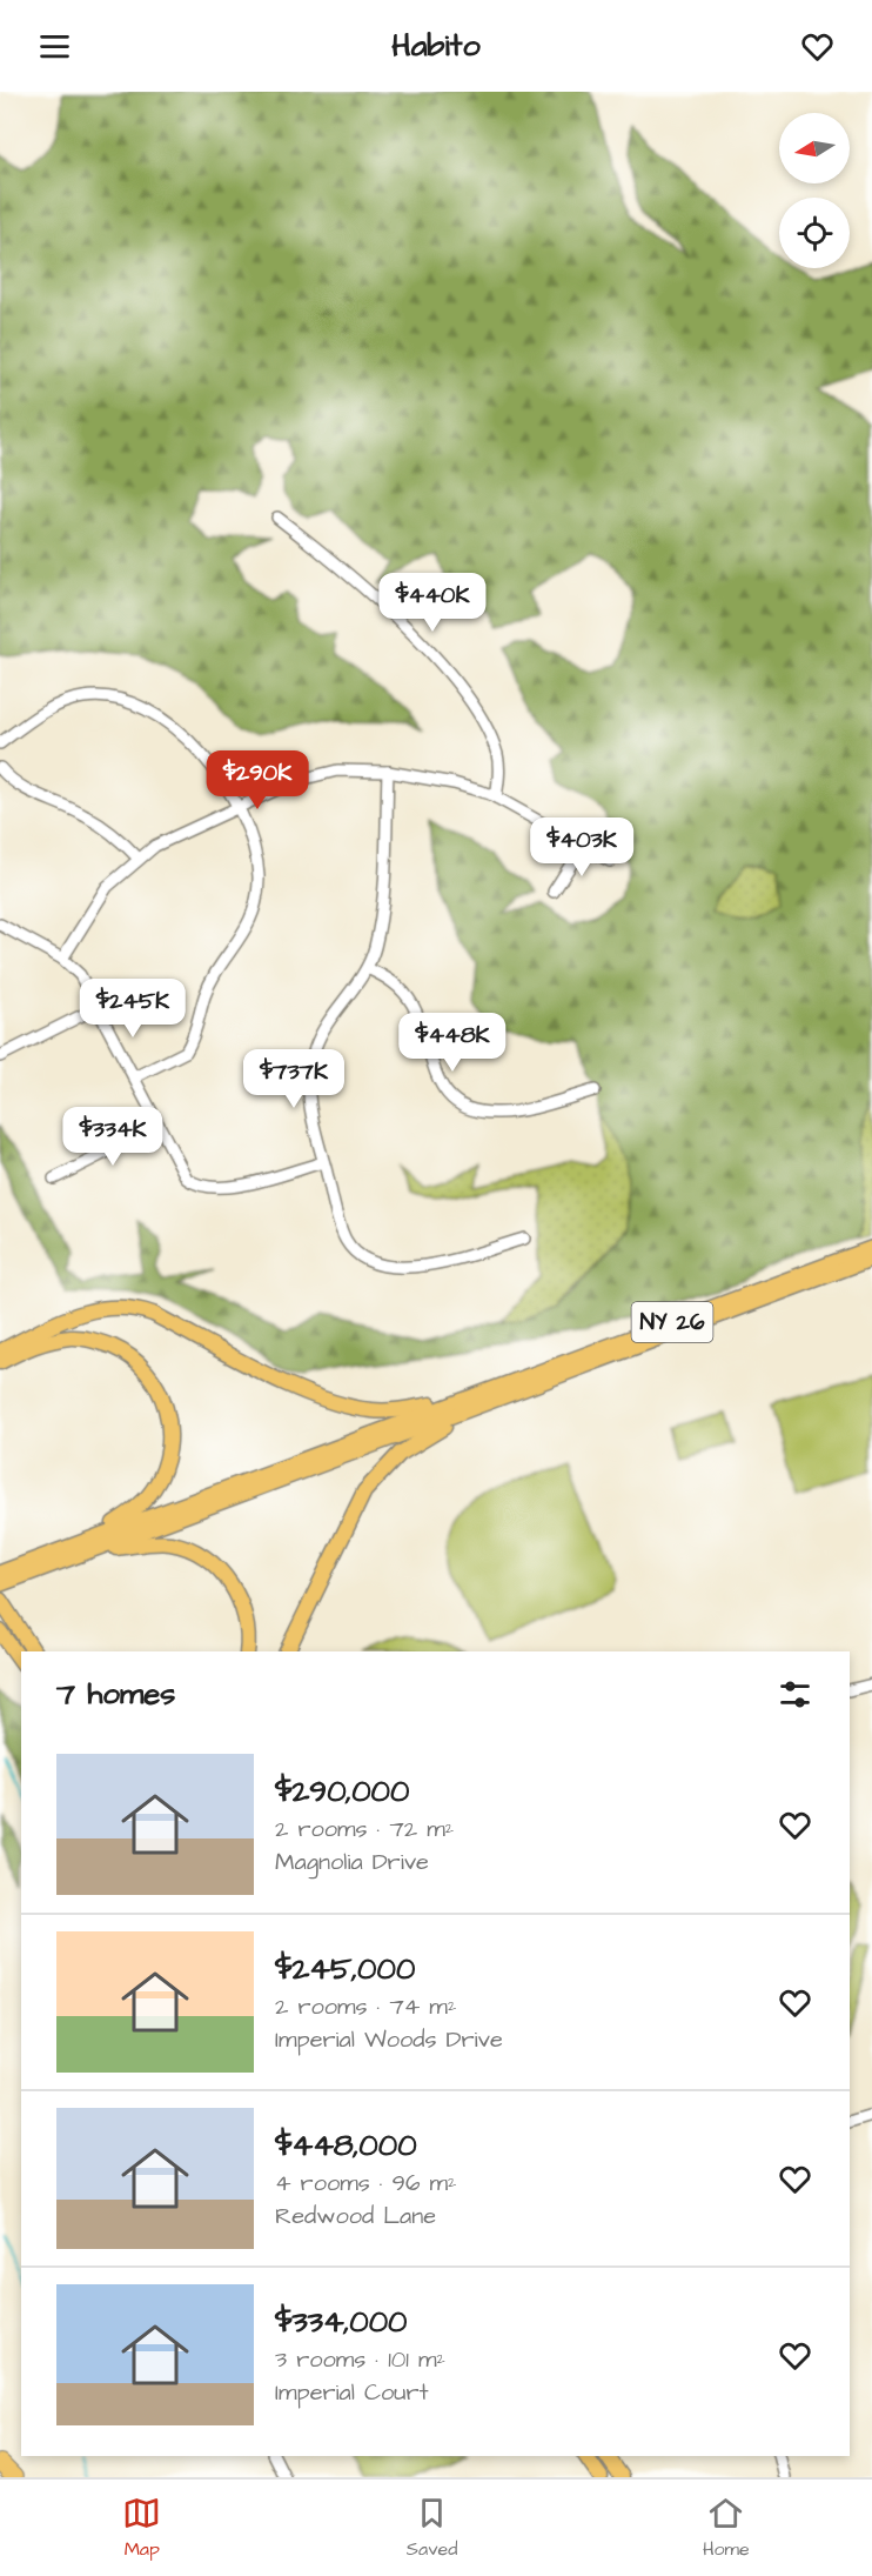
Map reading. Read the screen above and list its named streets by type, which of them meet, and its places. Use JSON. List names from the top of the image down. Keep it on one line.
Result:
{"streets":{"main road":["NY 26"]},"north":"left","page":{"header":"Habito","price":["$440K","$290K","$403K","$245K","$448K","$737K","$334K"],"heading":"7 homes","list":[{"name":"$290,000","note":"2 rooms · 72 m² · Magnolia Drive"},{"name":"$245,000","note":"2 rooms · 74 m² · Imperial Woods Drive"},{"name":"$448,000","note":"4 rooms · 96 m² · Redwood Lane"},{"name":"$334,000","note":"3 rooms · 101 m² · Imperial Court"}],"tabs":["Map","Saved","Home"]}}
